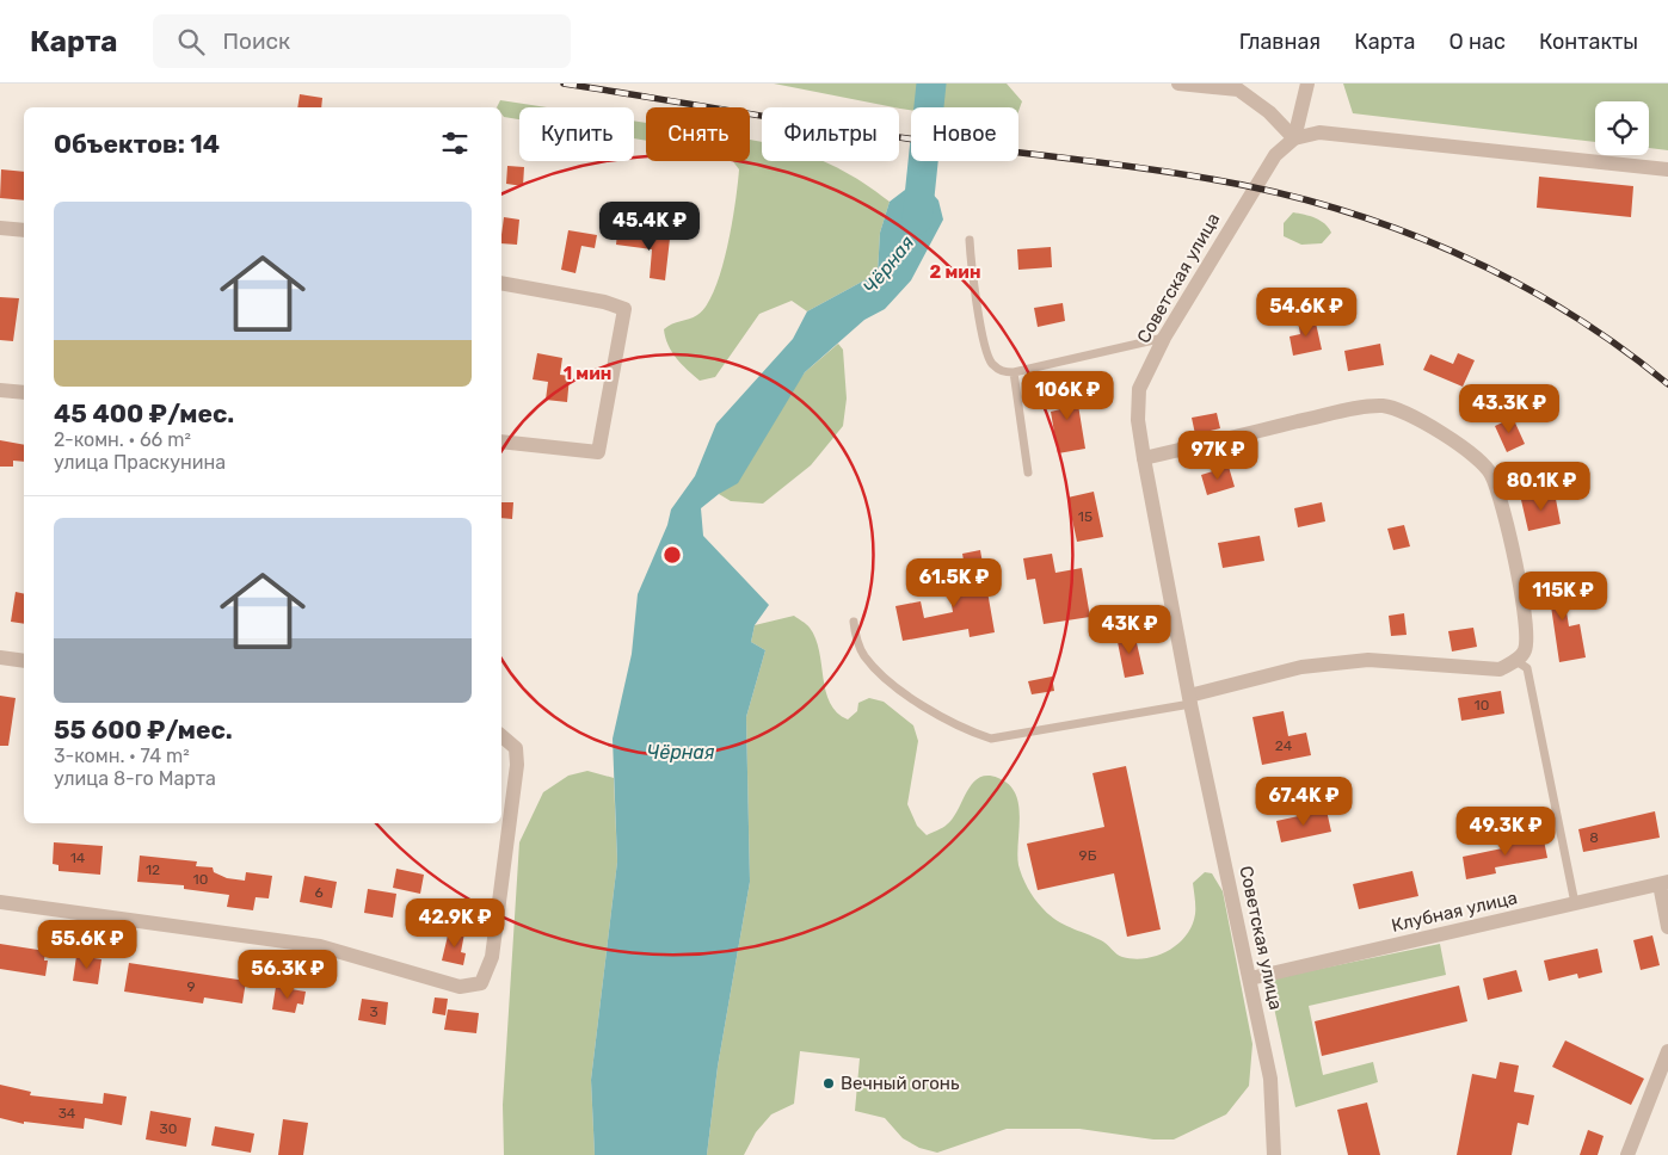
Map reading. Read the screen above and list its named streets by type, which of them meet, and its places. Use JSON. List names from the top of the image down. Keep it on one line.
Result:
{"streets":{"street":["Советская улица","Клубная улица"]},"crossings":[["Советская улица","Клубная улица"]],"water":["Чёрная"],"places":["Вечный огонь"],"house_numbers":["15","10","24","8","9Б","14","12","10","6","9","3","34","30"],"page":{"header":"Карта","search":"Поиск","nav":["Главная","Карта","О нас","Контакты"],"chip":["Купить","Снять","Фильтры","Новое"],"heading":"Объектов: 14","list":[{"name":"45 400 ₽/мес.","note":"2-комн. · 66 m² · улица Праскунина"},{"name":"55 600 ₽/мес.","note":"3-комн. · 74 m² · улица 8-го Марта"}],"price":["45.4K ₽","54.6K ₽","106K ₽","43.3K ₽","97K ₽","80.1K ₽","61.5K ₽","115K ₽","43K ₽","67.4K ₽","49.3K ₽","42.9K ₽","55.6K ₽","56.3K ₽"]},"rings":["2 мин","1 мин"]}
